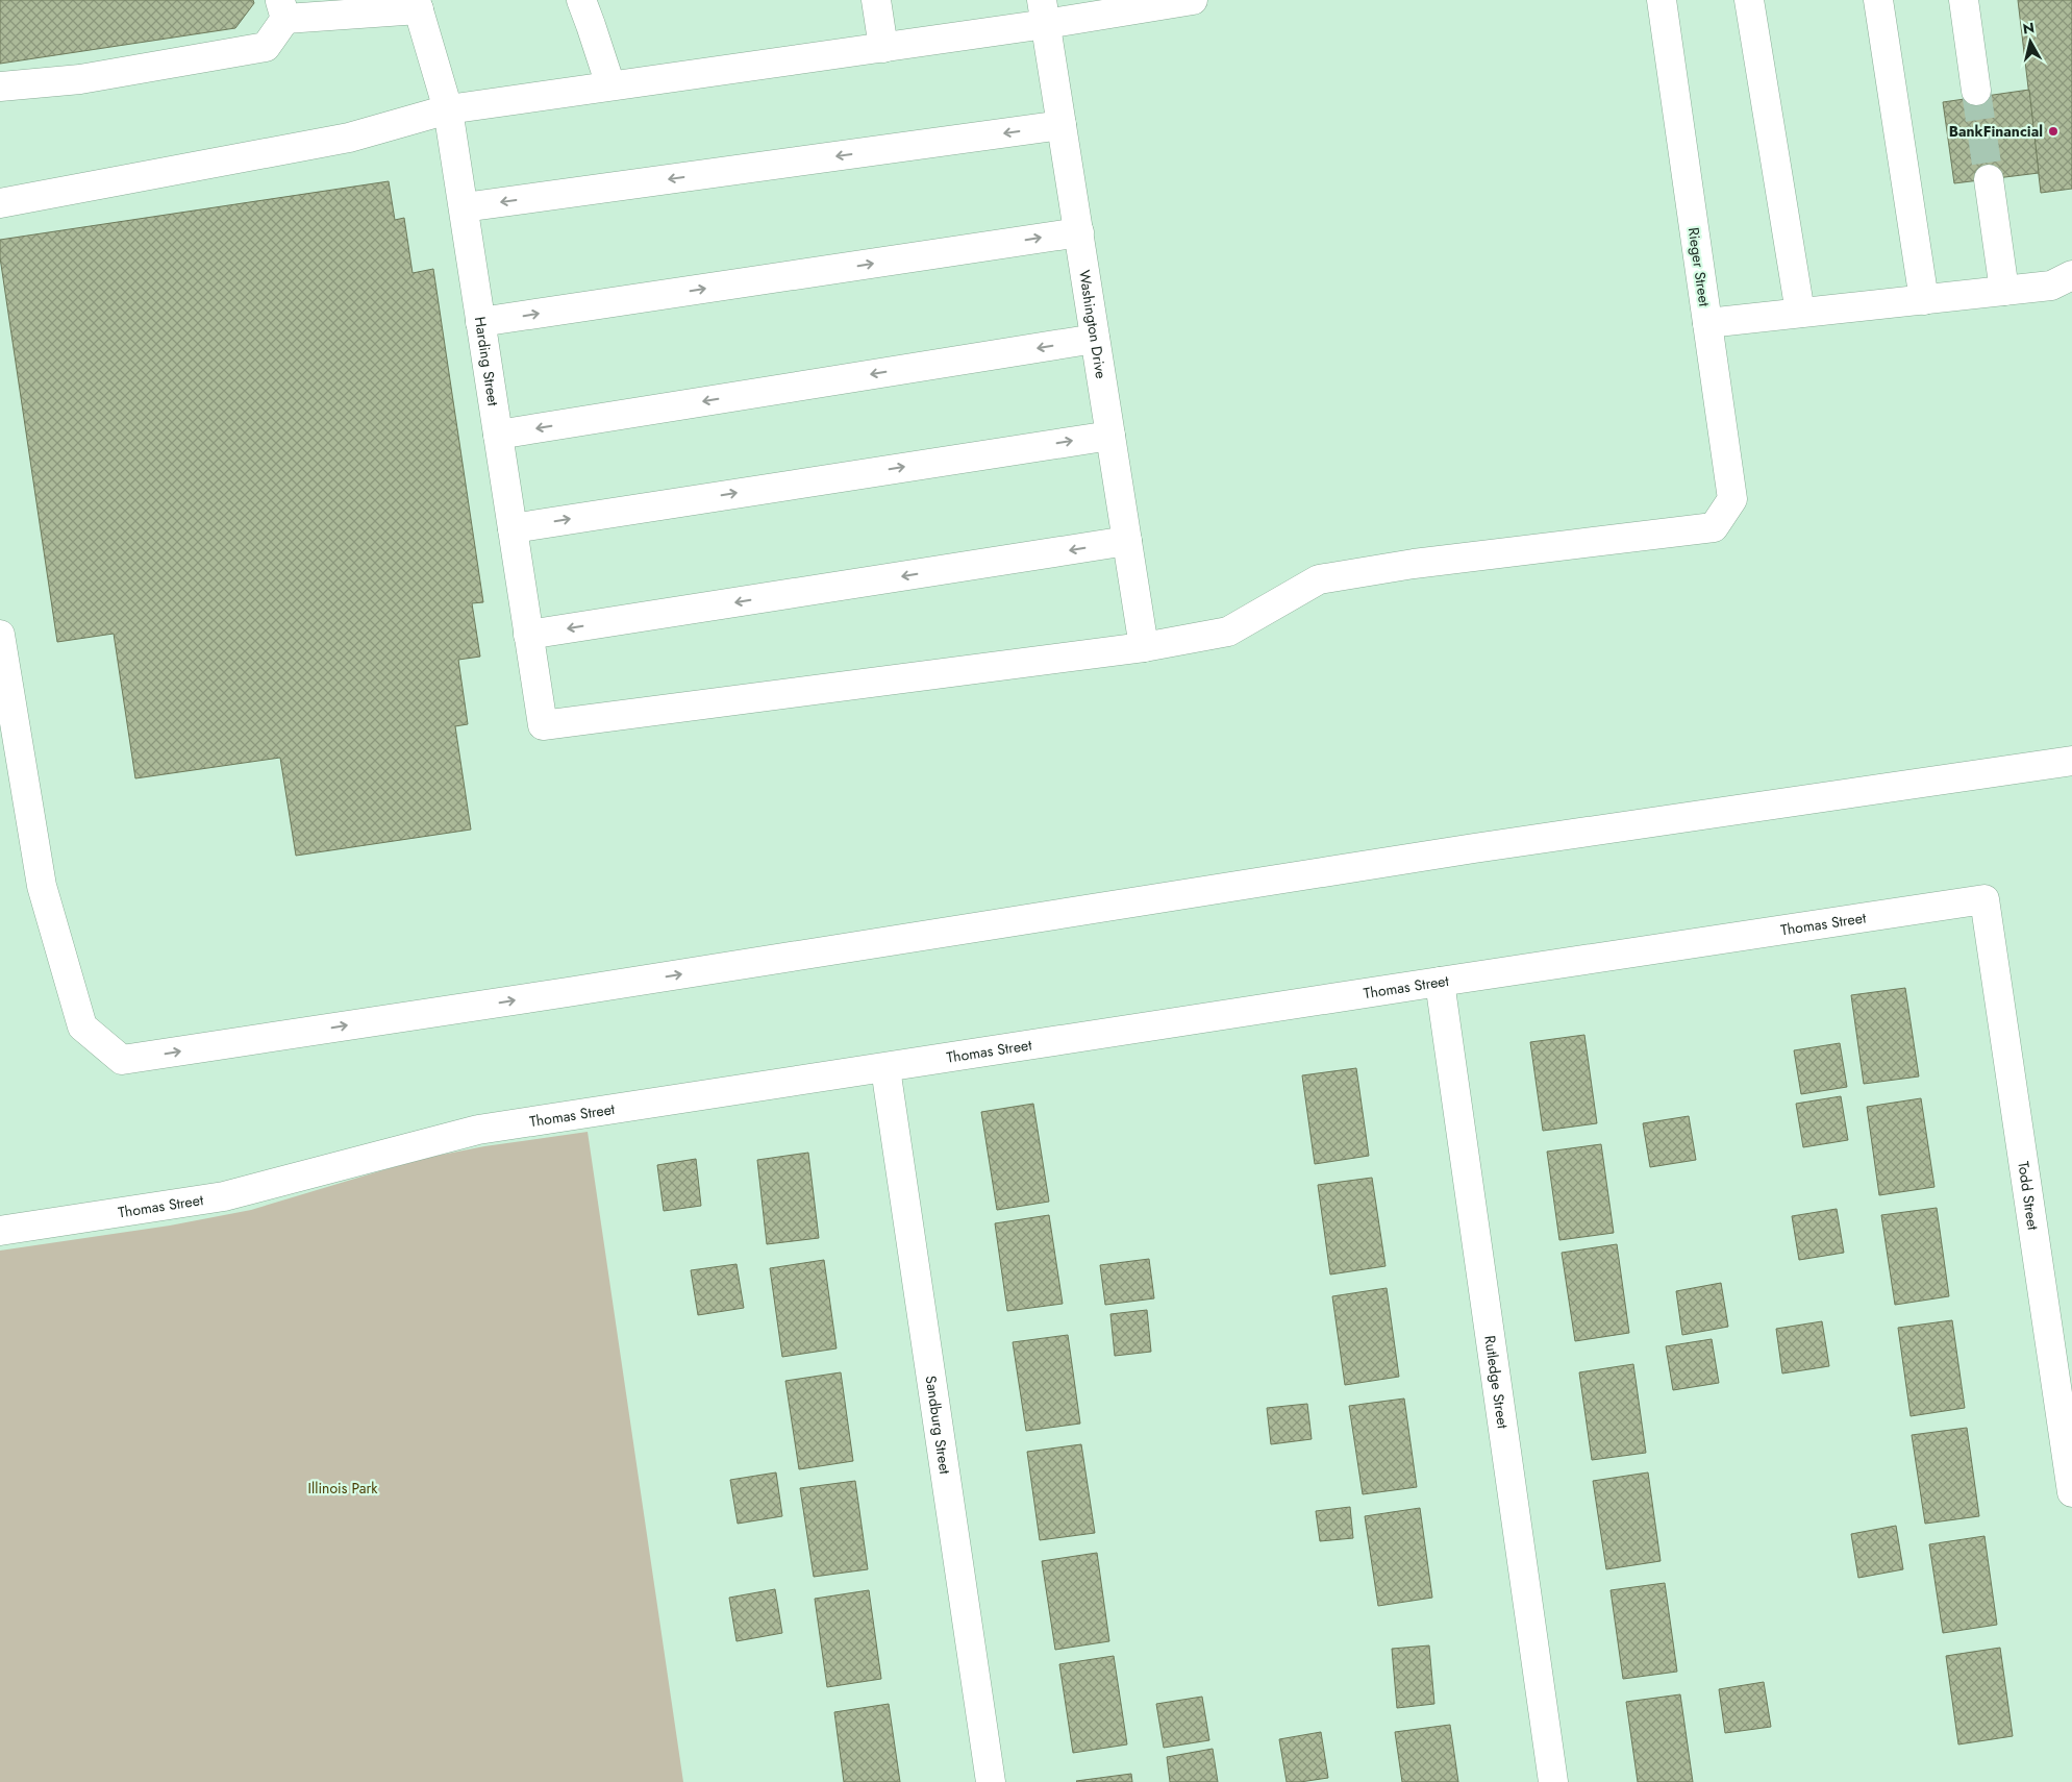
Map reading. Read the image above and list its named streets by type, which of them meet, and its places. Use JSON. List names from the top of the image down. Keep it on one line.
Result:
{"streets":{"street":["Rieger Street","Washington Drive","Harding Street","Thomas Street","Todd Street","Rutledge Street","Sandburg Street"]},"crossings":[["Rieger Street","Washington Drive"],["Rieger Street","Harding Street"],["Washington Drive","Harding Street"],["Thomas Street","Todd Street"],["Thomas Street","Rutledge Street"],["Thomas Street","Sandburg Street"]],"parks":["Illinois Park"],"places":["BankFinancial"],"north":"top"}
